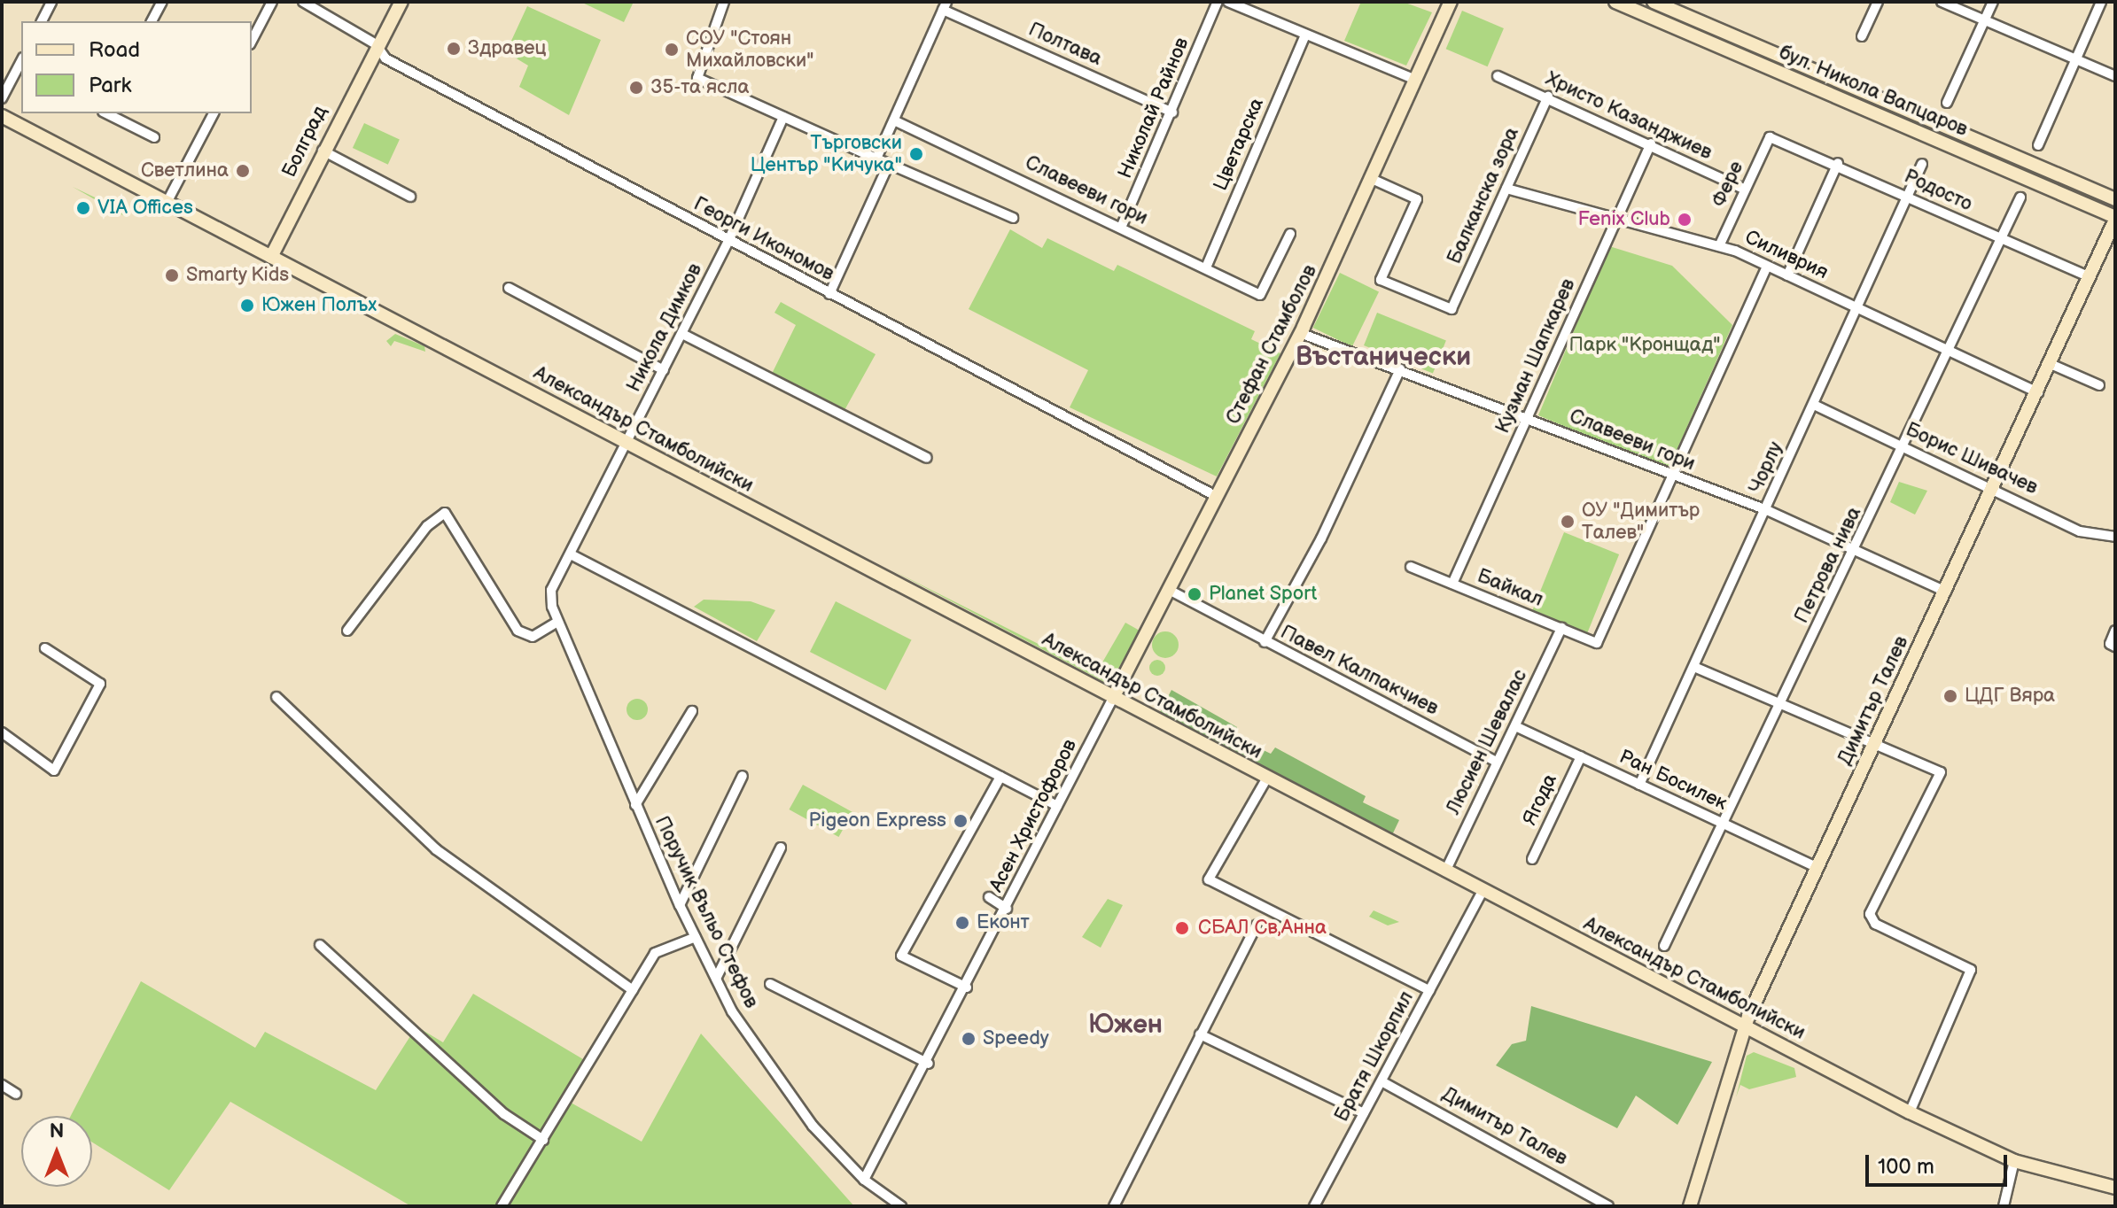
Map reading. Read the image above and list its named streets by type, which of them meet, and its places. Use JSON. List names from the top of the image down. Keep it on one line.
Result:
{"streets":{"street":["Полтава","бул. Никола Вапцаров","Николай Райнов","Христо Казанджиев","Болград","Цветарска","Фере","Славееви гори","Родосто","Балканска зора","Георги Икономов","Силиврия","Никола Димков","Стефан Стамболов","Кузман Шапкарев","Александър Стамболийски","Борис Шивачев","Чорлу","Петрова нива","Байкал","Павел Калпакчиев","Димитър Талев","Люсиен Шевалас","Ран Босилек","Ягода","Асен Христофоров","Поручик Въльо Стефов","Братя Шкорпил"]},"crossings":[["Полтава","Николай Райнов"],["бул. Никола Вапцаров","Димитър Талев"],["Николай Райнов","Славееви гори"],["Христо Казанджиев","Фере"],["Христо Казанджиев","Балканска зора"],["Христо Казанджиев","Кузман Шапкарев"],["Болград","Георги Икономов"],["Болград","Александър Стамболийски"],["Цветарска","Славееви гори"],["Фере","Родосто"],["Фере","Силиврия"],["Славееви гори","Стефан Стамболов"],["Славееви гори","Кузман Шапкарев"],["Славееви гори","Чорлу"],["Славееви гори","Петрова нива"],["Славееви гори","Байкал"],["Славееви гори","Димитър Талев"],["Родосто","Чорлу"],["Родосто","Петрова нива"],["Родосто","Димитър Талев"],["Балканска зора","Силиврия"],["Балканска зора","Стефан Стамболов"],["Георги Икономов","Никола Димков"],["Георги Икономов","Стефан Стамболов"],["Силиврия","Кузман Шапкарев"],["Силиврия","Чорлу"],["Силиврия","Петрова нива"],["Силиврия","Димитър Талев"],["Никола Димков","Александър Стамболийски"],["Никола Димков","Поручик Въльо Стефов"],["Стефан Стамболов","Александър Стамболийски"],["Стефан Стамболов","Павел Калпакчиев"],["Стефан Стамболов","Асен Христофоров"],["Кузман Шапкарев","Байкал"],["Александър Стамболийски","Димитър Талев"],["Александър Стамболийски","Люсиен Шевалас"],["Александър Стамболийски","Асен Христофоров"],["Александър Стамболийски","Братя Шкорпил"],["Борис Шивачев","Чорлу"],["Борис Шивачев","Петрова нива"],["Борис Шивачев","Димитър Талев"],["Чорлу","Ран Босилек"],["Петрова нива","Ран Босилек"],["Байкал","Люсиен Шевалас"],["Павел Калпакчиев","Люсиен Шевалас"],["Димитър Талев","Ран Босилек"],["Димитър Талев","Братя Шкорпил"],["Люсиен Шевалас","Ран Босилек"],["Ран Босилек","Ягода"],["Асен Христофоров","Поручик Въльо Стефов"]],"districts":["Въстанически","Южен"],"parks":["Парк \"Кронщад\""],"places":["Здравец","СОУ \"Стоян Михайловски\"","35-та ясла","Търговски Център \"Кичука\"","Светлина","VIA Offices","Fenix Club","Smarty Kids","Южен Полъх","ОУ \"Димитър Талев\"","Planet Sport","ЦДГ Вяра","Pigeon Express","Еконт","СБАЛ Св,Анна","Speedy"],"legend":["Road","Park"],"scale_bar":"100 m","north":"top"}
